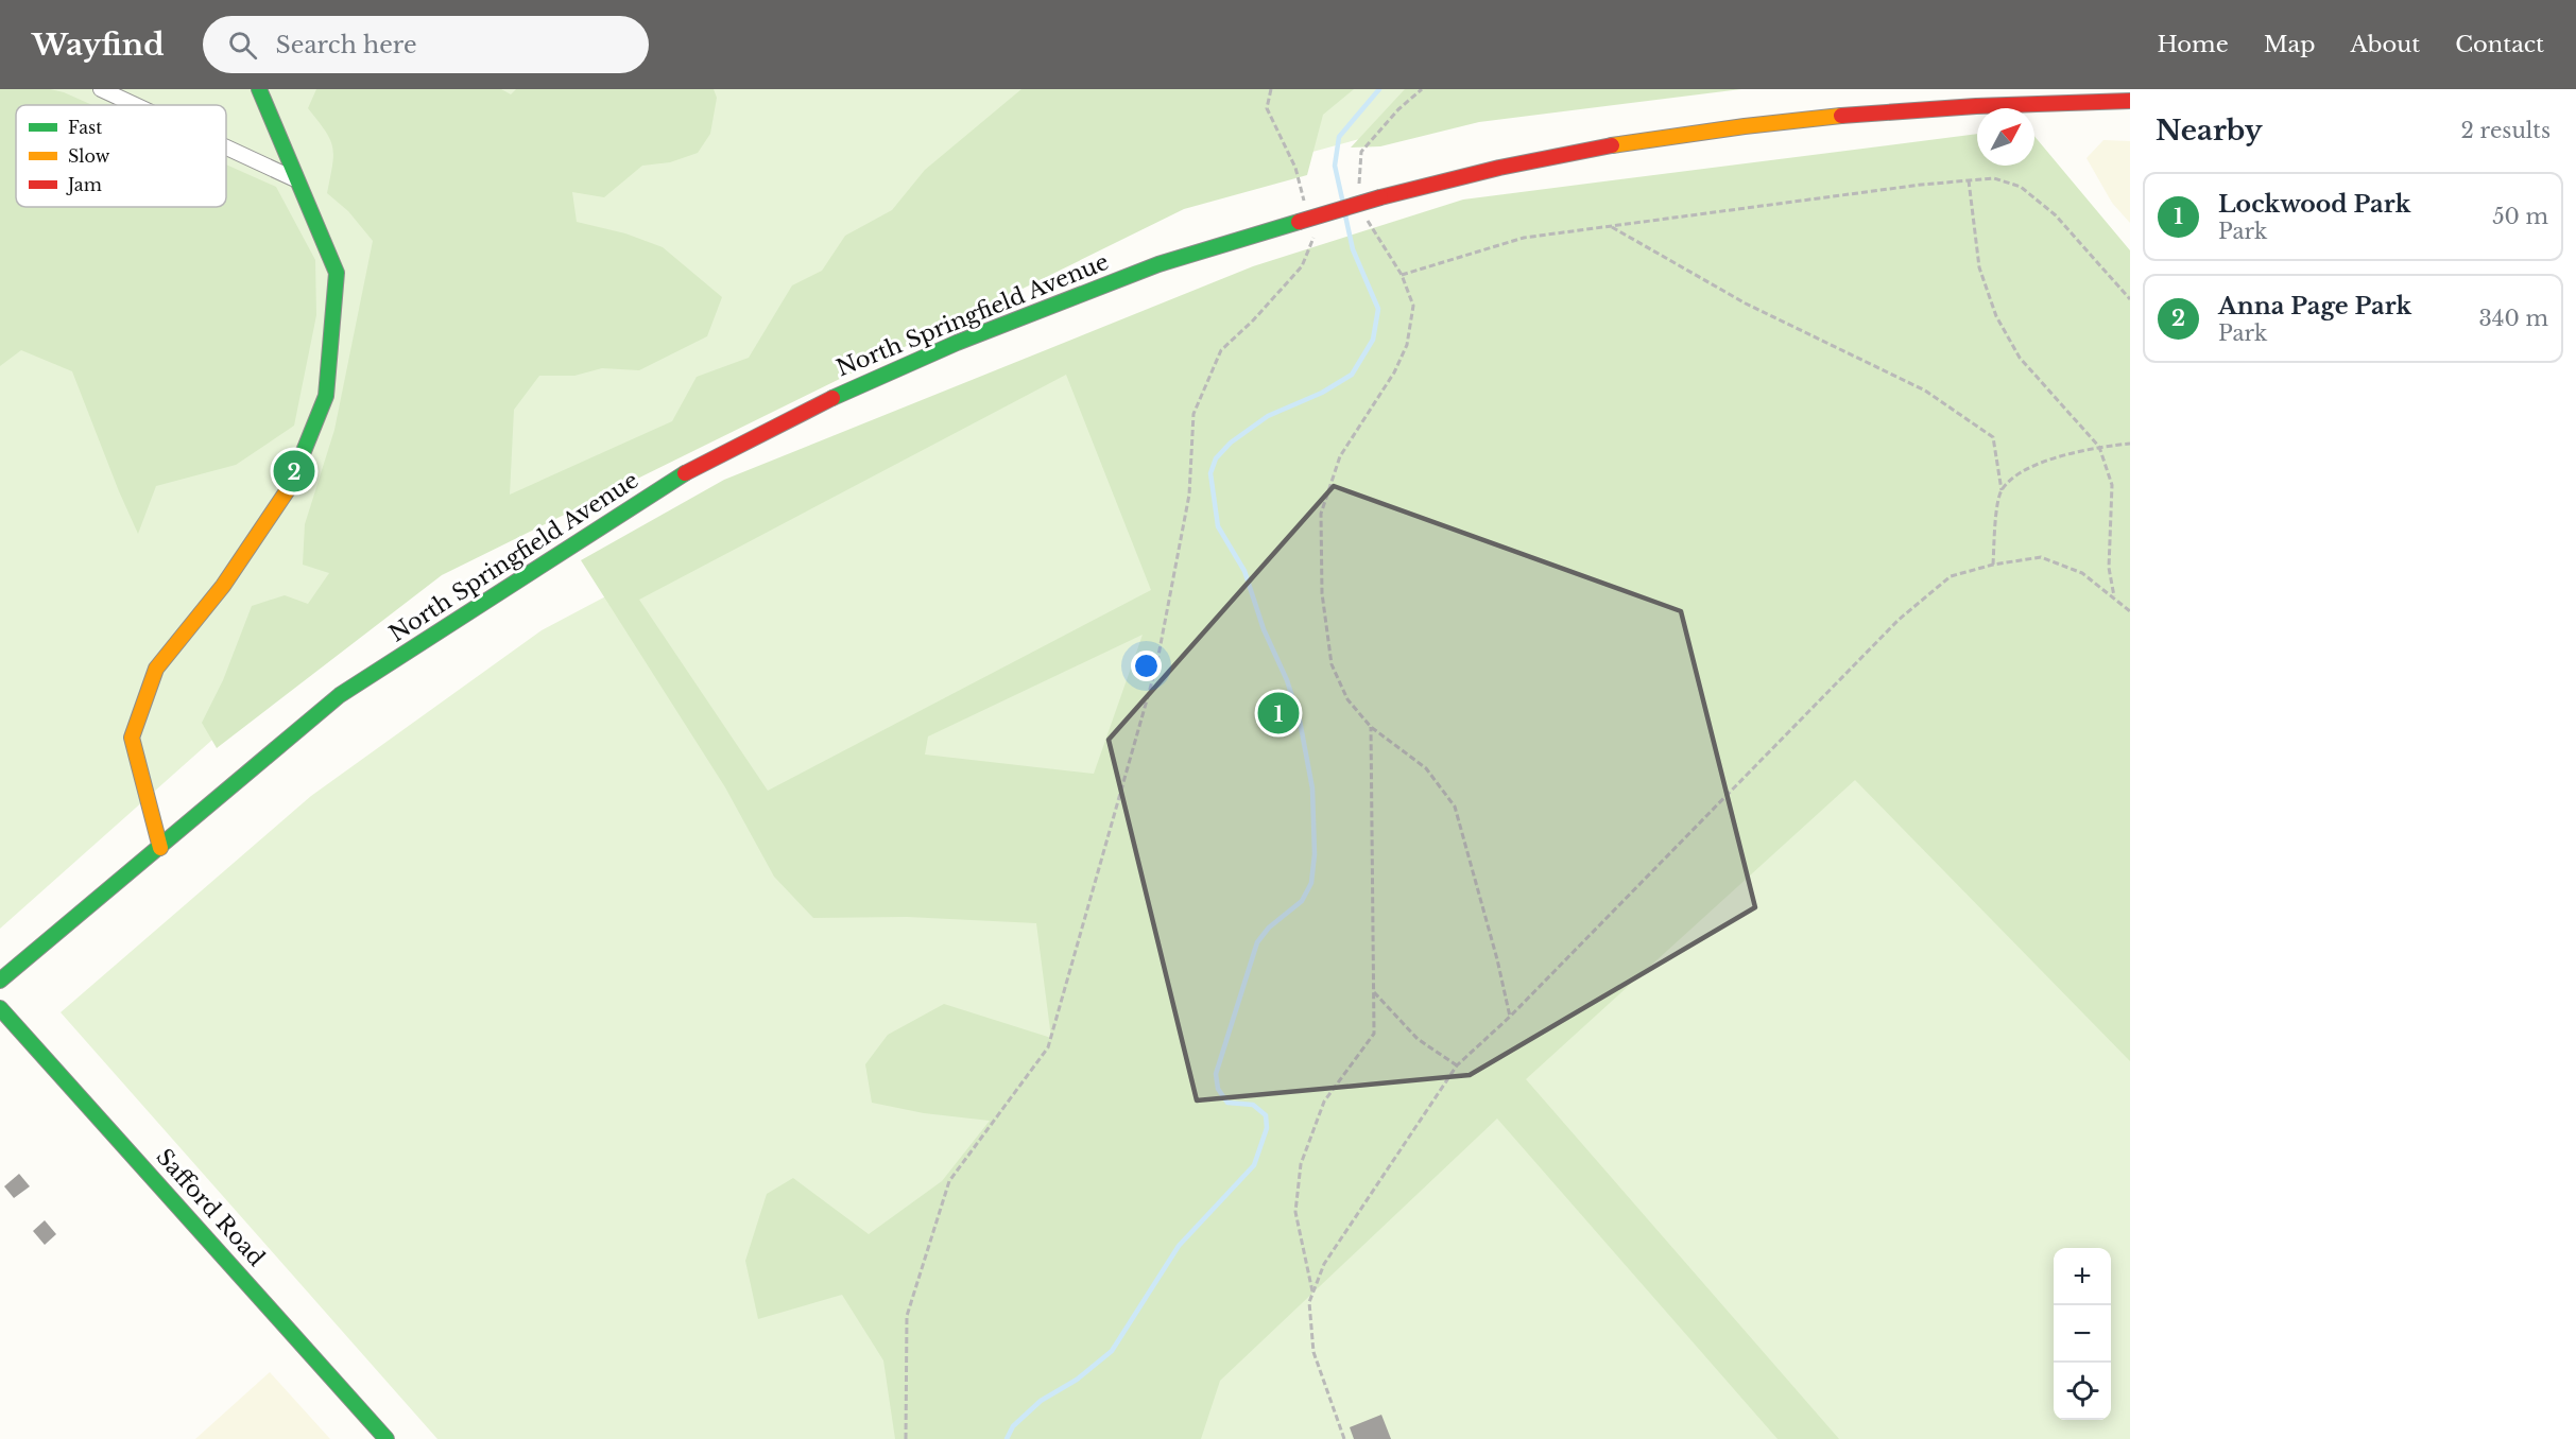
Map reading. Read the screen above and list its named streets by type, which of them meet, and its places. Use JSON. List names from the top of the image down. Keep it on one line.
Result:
{"streets":{"main road":["North Springfield Avenue","Safford Road"]},"legend":["Fast","Slow","Jam"],"north":"top right","page":{"header":"Wayfind","search":"Search here","nav":["Home","Map","About","Contact"],"heading":["Nearby","2 results"],"list":[{"mark":"1","name":"Lockwood Park","note":"Park","value":"50 m"},{"mark":"2","name":"Anna Page Park","note":"Park","value":"340 m"}],"pins":["2","1"],"map_buttons":["+","−"]}}
